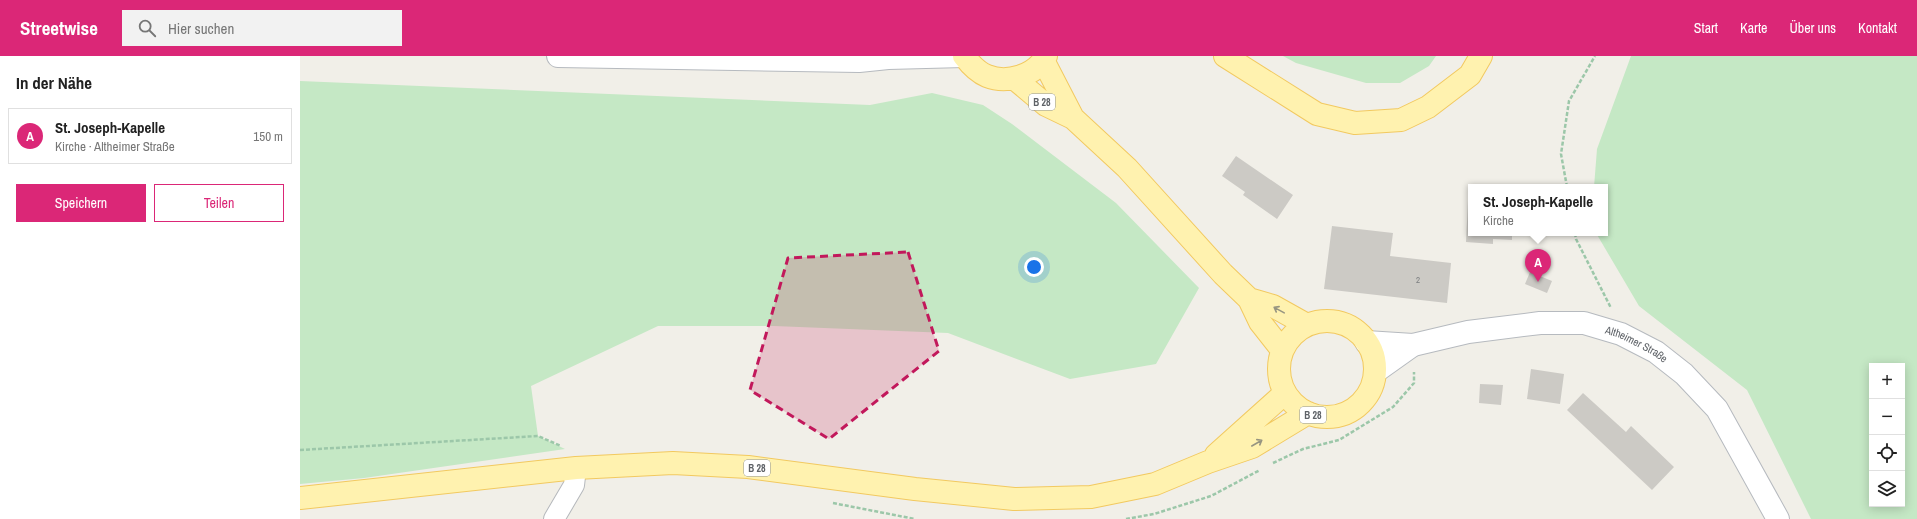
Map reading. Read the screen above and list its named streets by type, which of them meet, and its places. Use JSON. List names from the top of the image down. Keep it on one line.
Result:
{"streets":{"main road":["B 28"],"street":["Altheimer Straße"]},"crossings":[["B 28","Altheimer Straße"]],"house_numbers":["2"],"page":{"header":"Streetwise","search":"Hier suchen","nav":["Start","Karte","Über uns","Kontakt"],"heading":"In der Nähe","list":[{"mark":"A","name":"St. Joseph-Kapelle","note":"Kirche · Altheimer Straße","value":"150 m"}],"buttons":["Speichern","Teilen"],"popup":["St. Joseph-Kapelle","Kirche"],"pins":"A","map_buttons":["+","−"]}}
